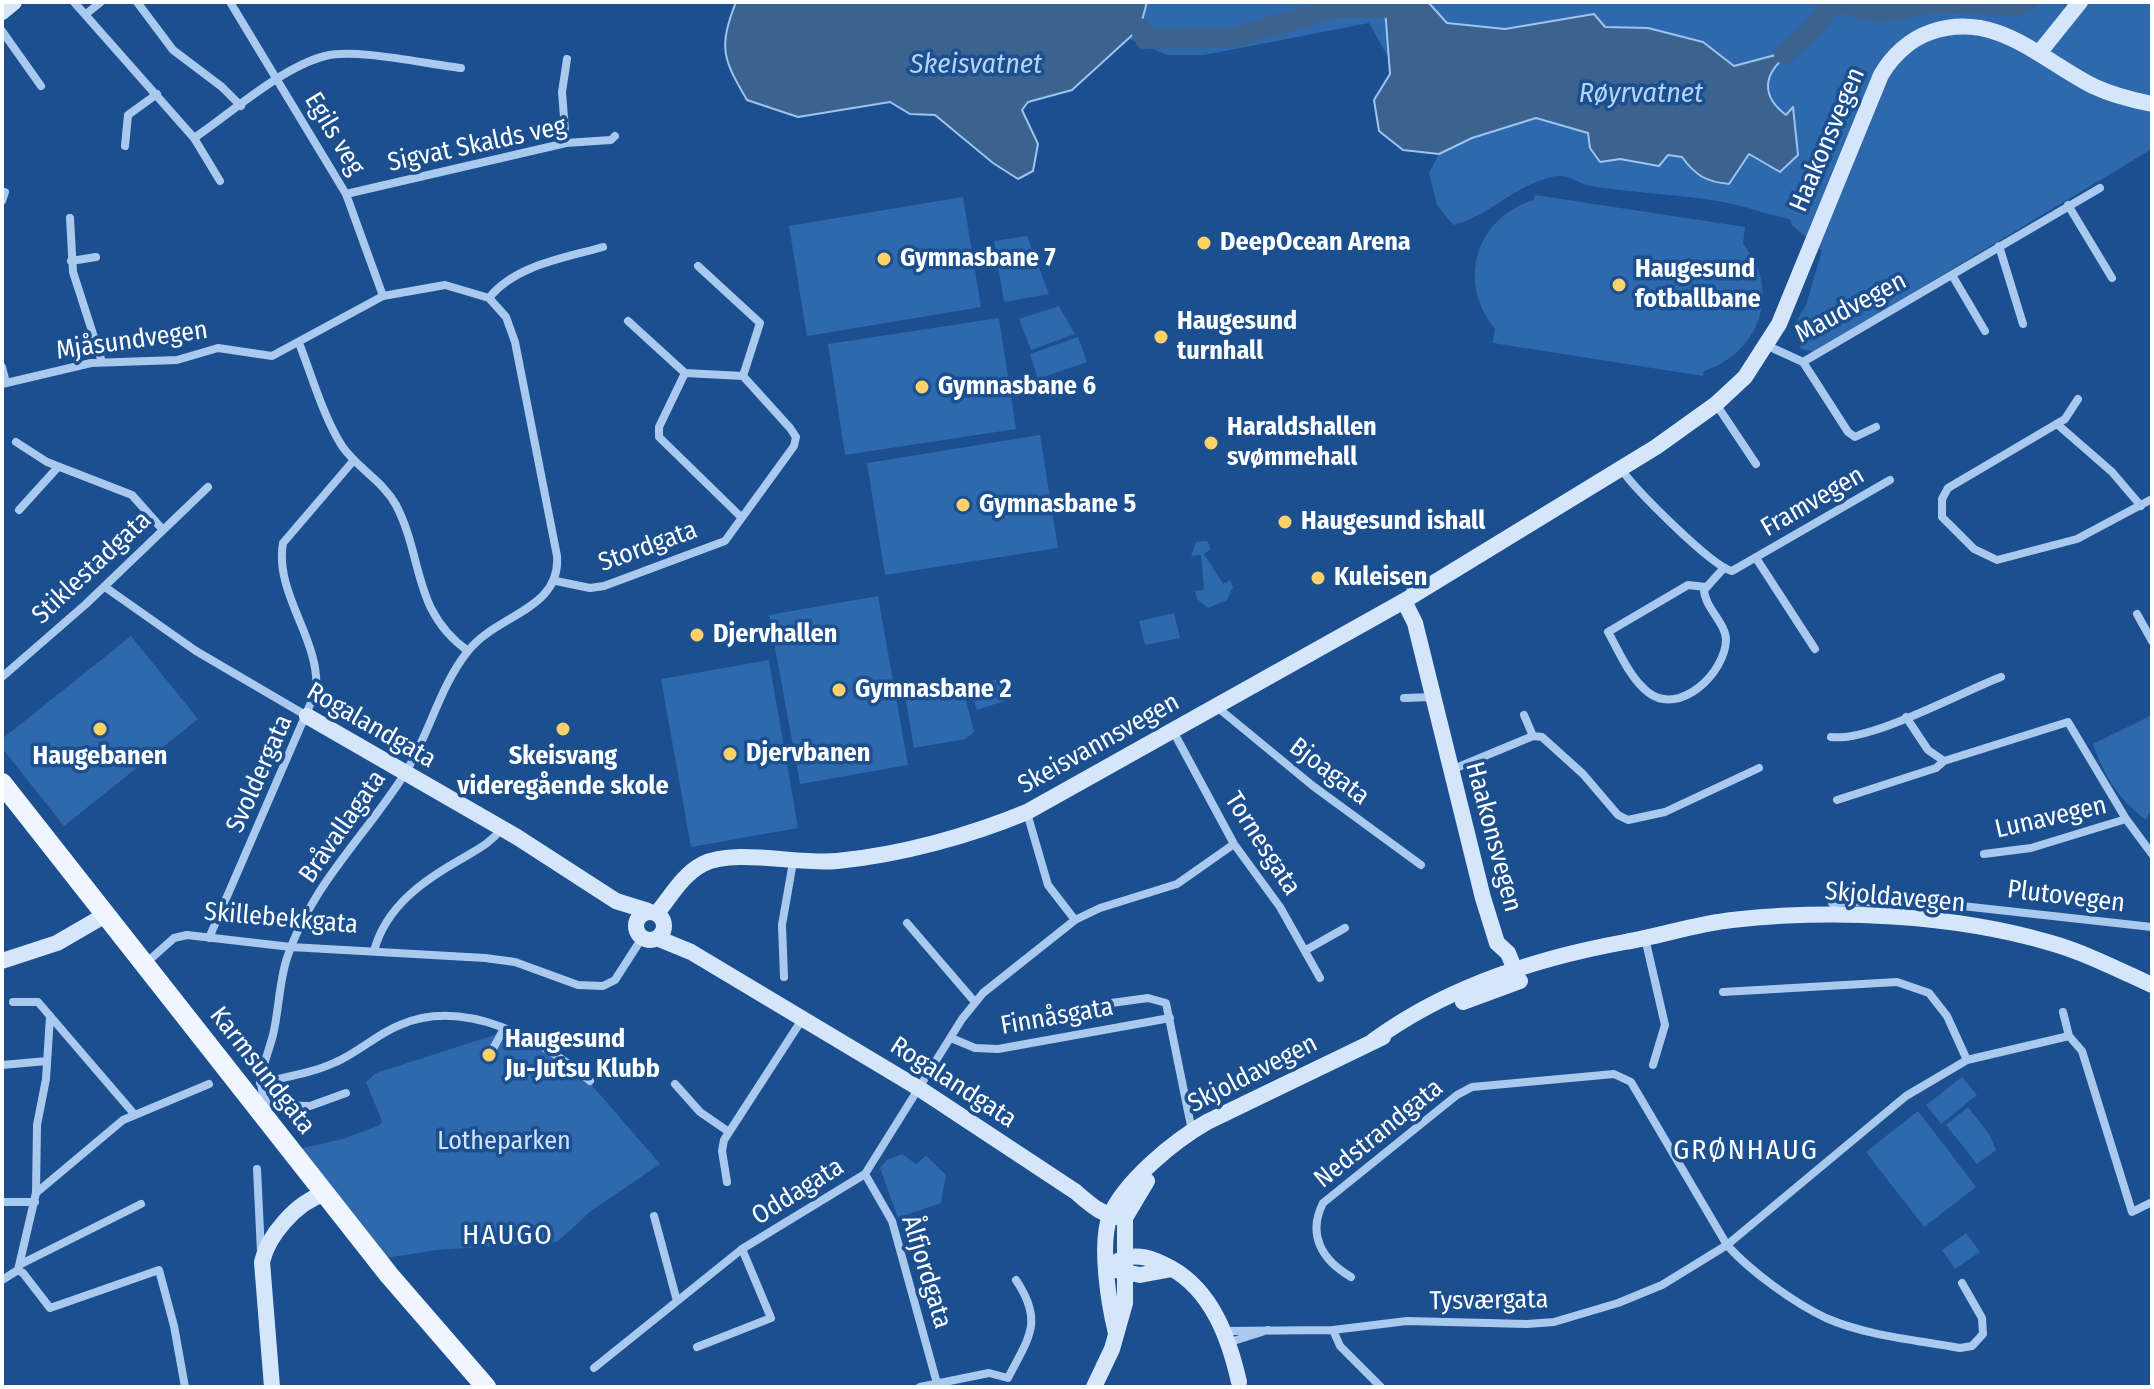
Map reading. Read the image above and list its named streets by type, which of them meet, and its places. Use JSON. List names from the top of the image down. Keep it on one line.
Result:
{"streets":{"main road":["Karmsundgata"],"street":["Egils veg","Haakonsvegen","Sigvat Skalds veg","Maudvegen","Mjåsundvegen","Framvegen","Stordgata","Stiklestadgata","Rogalandgata","Skeisvannsvegen","Bjoagata","Svoldergata","Lunavegen","Bråvallagata","Tornesgata","Plutovegen","Skjoldavegen","Skillebekkgata","Finnåsgata","Nedstrandgata","Oddagata","Ålfjordgata","Tysværgata"]},"crossings":[["Egils veg","Sigvat Skalds veg"],["Egils veg","Mjåsundvegen"],["Haakonsvegen","Maudvegen"],["Haakonsvegen","Skeisvannsvegen"],["Haakonsvegen","Skjoldavegen"],["Stordgata","Bråvallagata"],["Stiklestadgata","Rogalandgata"],["Rogalandgata","Skeisvannsvegen"],["Rogalandgata","Svoldergata"],["Rogalandgata","Bråvallagata"],["Rogalandgata","Skjoldavegen"],["Rogalandgata","Skillebekkgata"],["Rogalandgata","Oddagata"],["Skeisvannsvegen","Bjoagata"],["Skeisvannsvegen","Tornesgata"],["Skeisvannsvegen","Skillebekkgata"],["Svoldergata","Skillebekkgata"],["Bråvallagata","Skillebekkgata"],["Bråvallagata","Karmsundgata"],["Tornesgata","Oddagata"],["Skillebekkgata","Karmsundgata"],["Finnåsgata","Oddagata"],["Nedstrandgata","Tysværgata"],["Oddagata","Ålfjordgata"]],"districts":["GRØNHAUG","HAUGO"],"water":["Skeisvatnet","Røyrvatnet"],"parks":["Lotheparken"],"places":["DeepOcean Arena","Gymnasbane 7","Haugesund fotballbane","Haugesund turnhall","Gymnasbane 6","Haraldshallen svømmehall","Gymnasbane 5","Haugesund ishall","Kuleisen","Djervhallen","Gymnasbane 2","Haugebanen","Skeisvang videregående skole","Djervbanen","Haugesund Ju-Jutsu Klubb"]}
